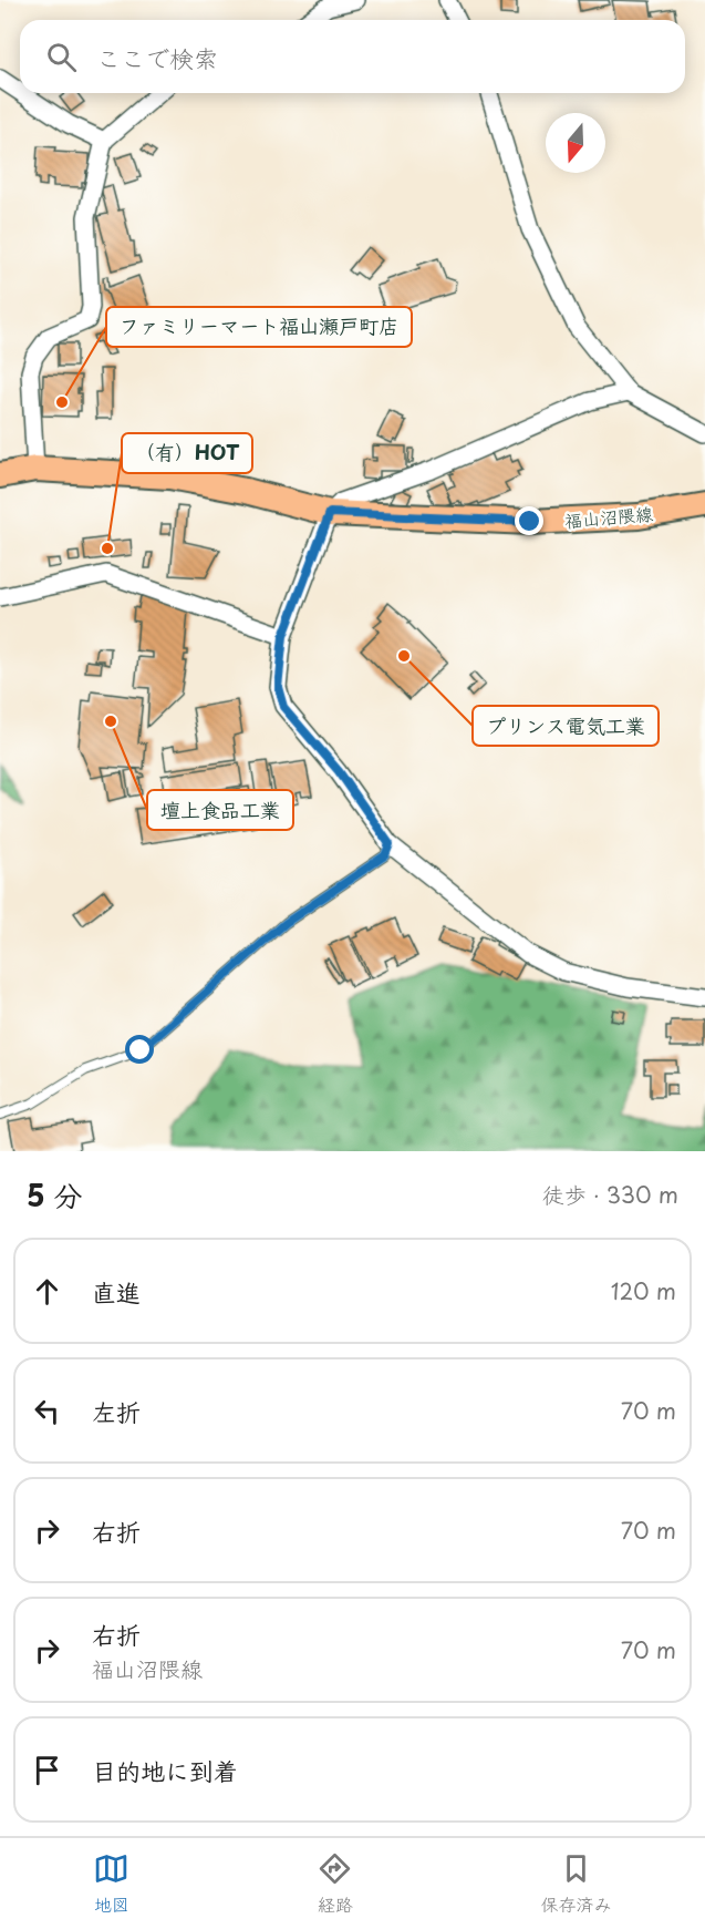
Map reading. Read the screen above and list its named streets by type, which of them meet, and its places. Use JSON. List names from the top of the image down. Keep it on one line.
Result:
{"streets":{"main road":["福山沼隈線"]},"places":["ファミリーマート福山瀬戸町店","（有）HOT","プリンス電気工業","壇上食品工業"],"north":"bottom","page":{"search":"ここで検索","heading":["5 分","徒歩 · 330 m"],"list":[["直進","120 m"],["左折","70 m"],["右折","70 m"],["右折","福山沼隈線","70 m"],"目的地に到着"],"nav":["地図","経路","保存済み"]}}
